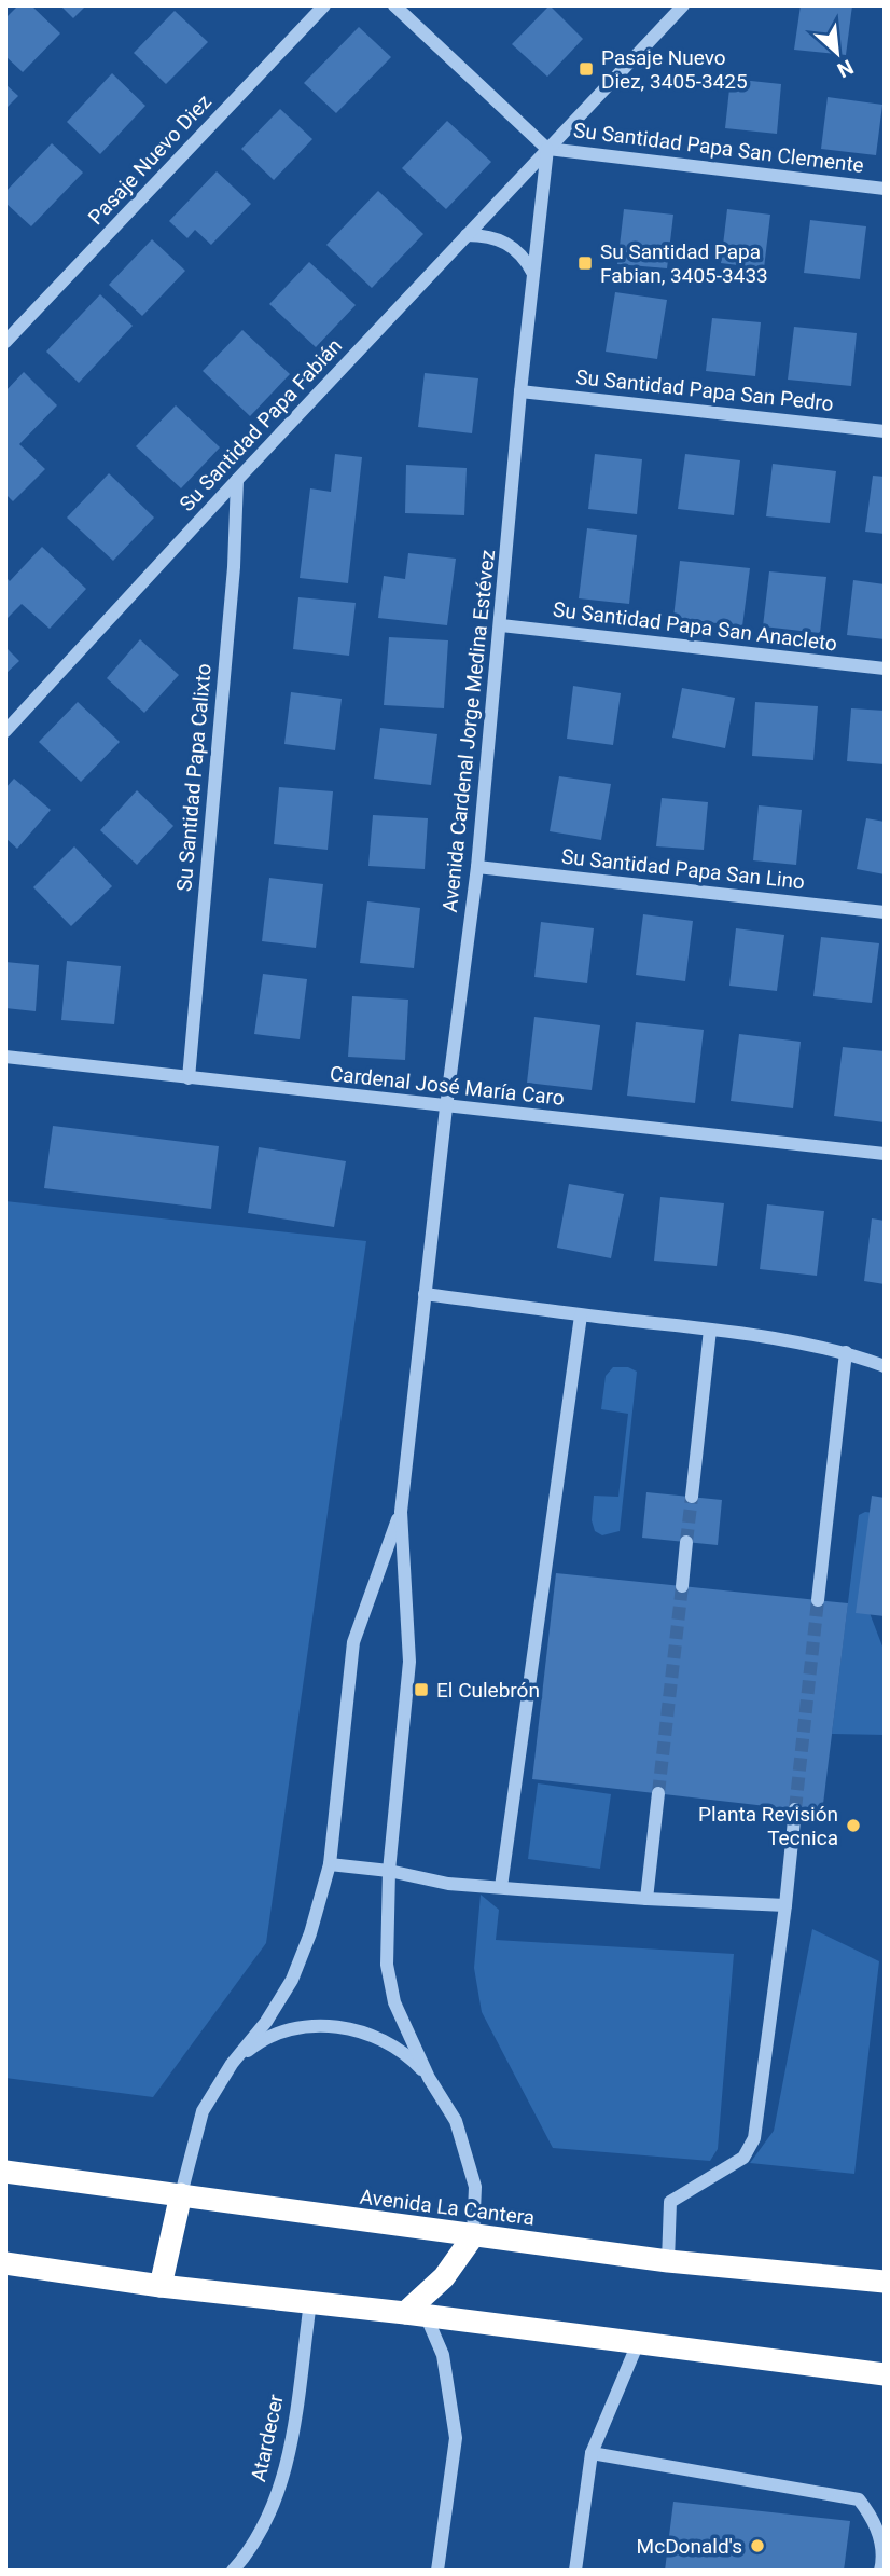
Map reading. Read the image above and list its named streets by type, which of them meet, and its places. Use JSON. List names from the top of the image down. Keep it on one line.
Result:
{"streets":{"highway":["Avenida La Cantera"],"street":["Su Santidad Papa San Clemente","Pasaje Nuevo Diez","Su Santidad Papa San Pedro","Su Santidad Papa Fabián","Su Santidad Papa San Anacleto","Avenida Cardenal Jorge Medina Estévez","Su Santidad Papa Calixto","Su Santidad Papa San Lino","Cardenal José María Caro","Atardecer"]},"crossings":[["Su Santidad Papa San Clemente","Su Santidad Papa Fabián"],["Su Santidad Papa San Clemente","Avenida Cardenal Jorge Medina Estévez"],["Su Santidad Papa San Pedro","Avenida Cardenal Jorge Medina Estévez"],["Su Santidad Papa Fabián","Avenida Cardenal Jorge Medina Estévez"],["Su Santidad Papa Fabián","Su Santidad Papa Calixto"],["Su Santidad Papa San Anacleto","Avenida Cardenal Jorge Medina Estévez"],["Avenida Cardenal Jorge Medina Estévez","Su Santidad Papa San Lino"],["Avenida Cardenal Jorge Medina Estévez","Cardenal José María Caro"],["Avenida Cardenal Jorge Medina Estévez","Avenida La Cantera"],["Su Santidad Papa Calixto","Cardenal José María Caro"]],"places":{"transit":["Pasaje Nuevo Diez, 3405-3425","Su Santidad Papa Fabian, 3405-3433","El Culebrón"],"other":["Planta Revisión Tecnica","McDonald's"]},"north":"bottom right"}
